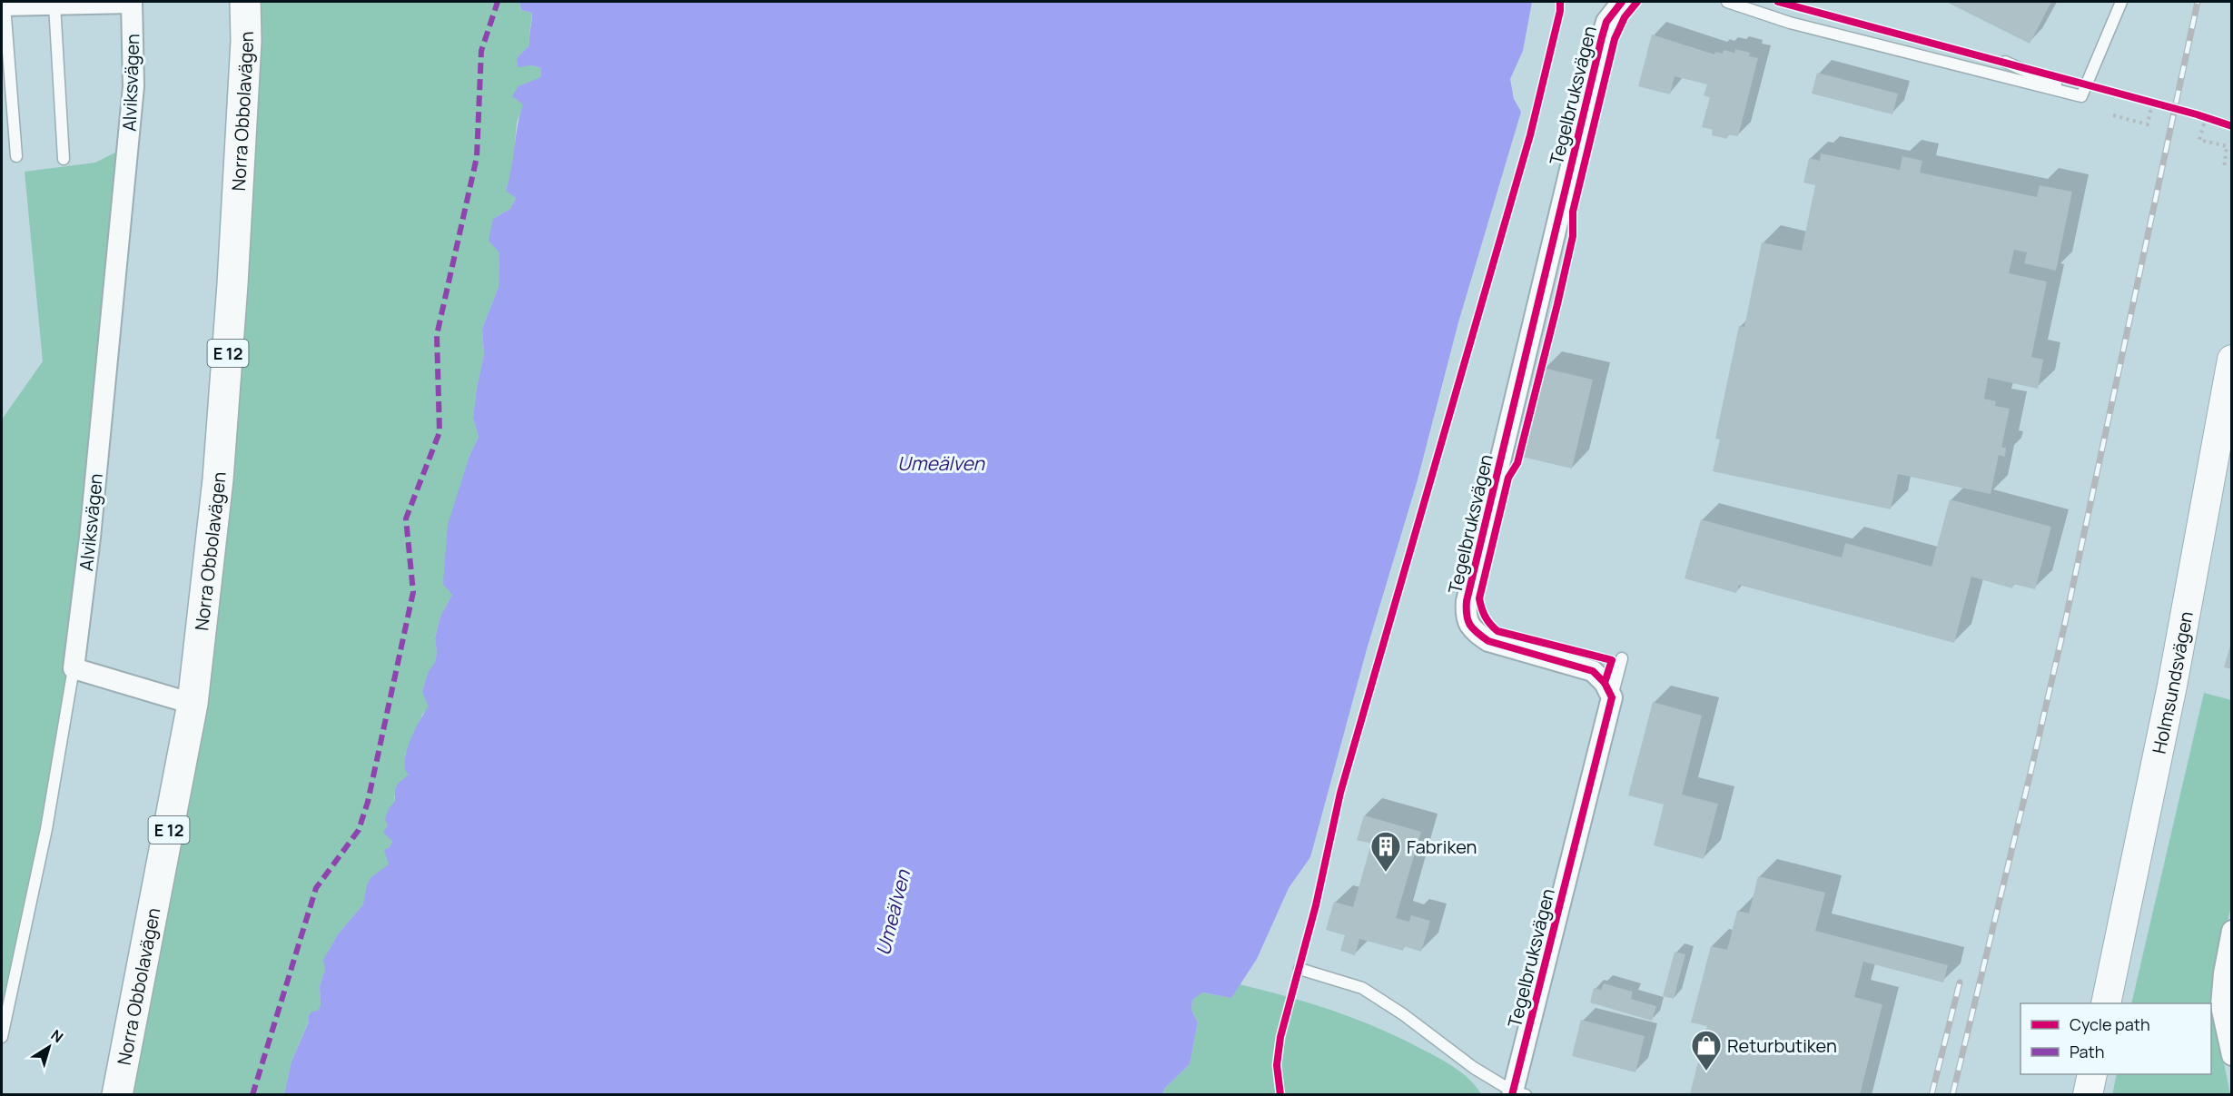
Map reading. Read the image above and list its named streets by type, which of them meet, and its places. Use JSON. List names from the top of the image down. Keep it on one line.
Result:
{"streets":{"highway":["Norra Obbolavägen","E 12"],"main road":["Holmsundsvägen"],"street":["Alviksvägen","Tegelbruksvägen"]},"water":["Umeälven"],"places":{"building":["Fabriken"],"shop":["Returbutiken"]},"legend":["Cycle path","Path"],"north":"top right"}
